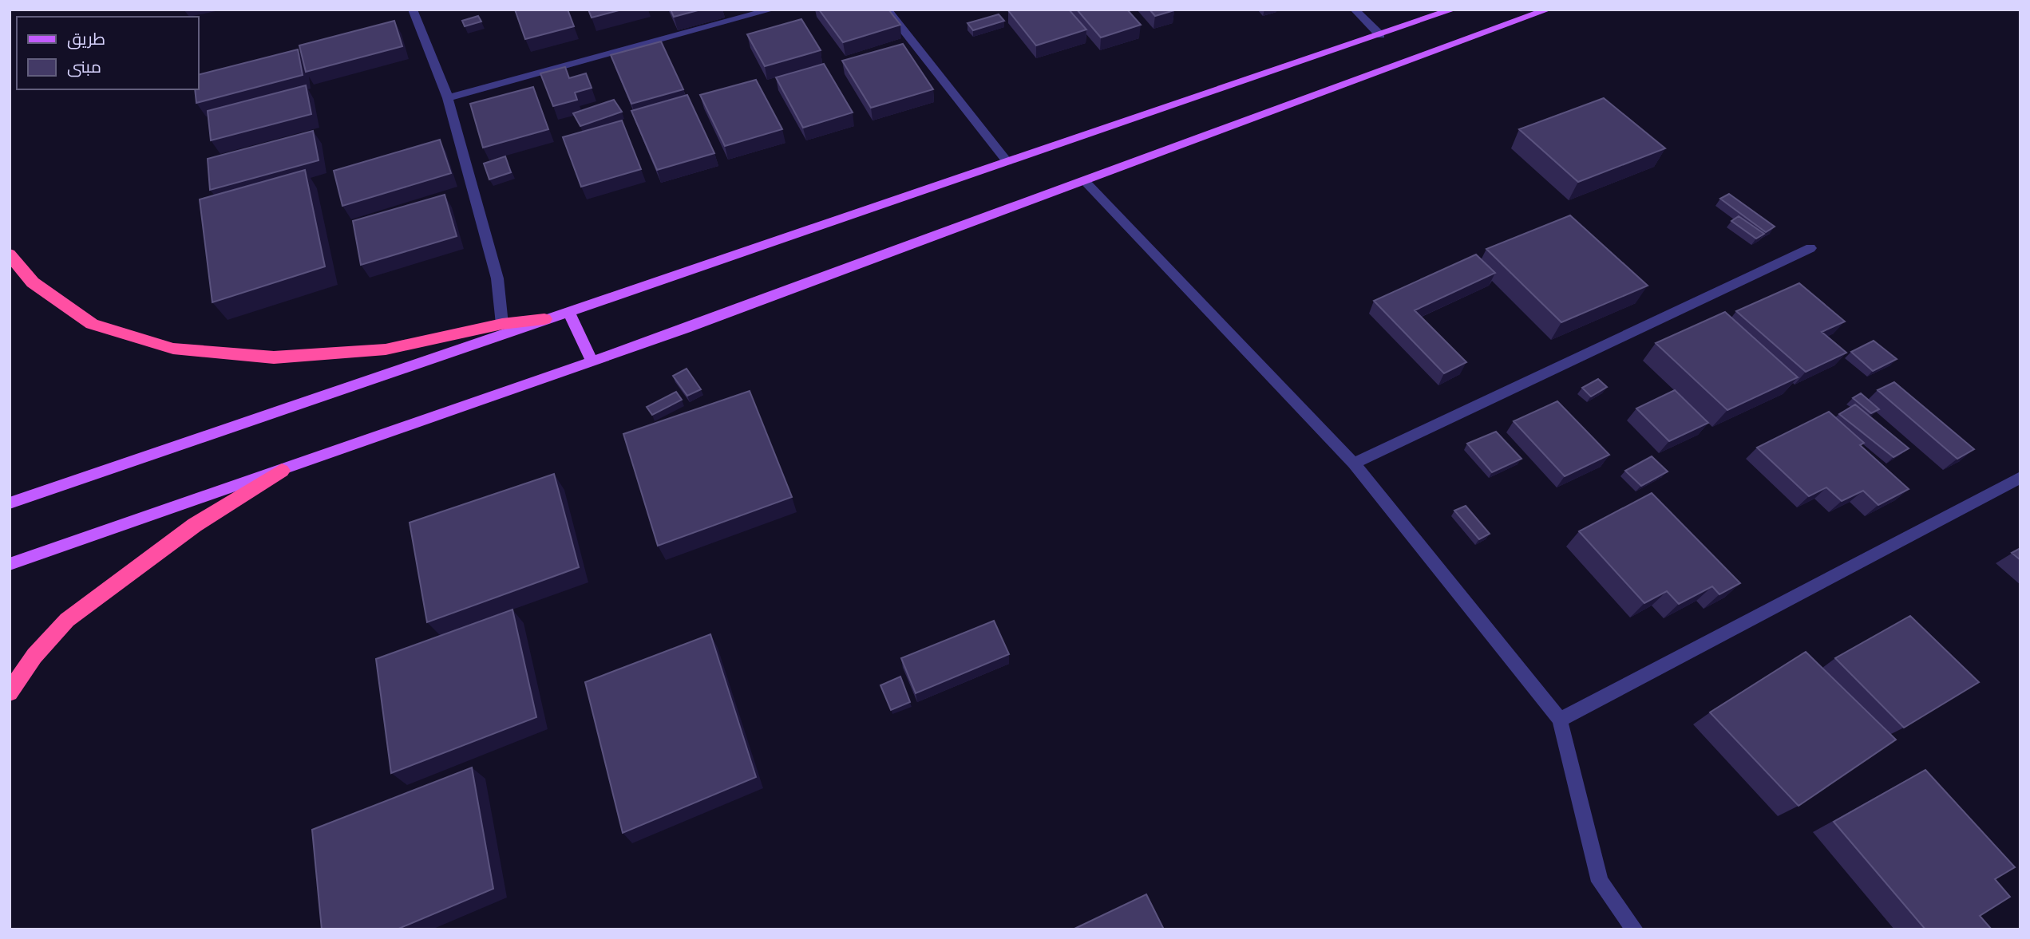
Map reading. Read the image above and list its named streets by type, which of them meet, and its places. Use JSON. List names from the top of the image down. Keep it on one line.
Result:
{"legend":["طريق","مبنى"]}
